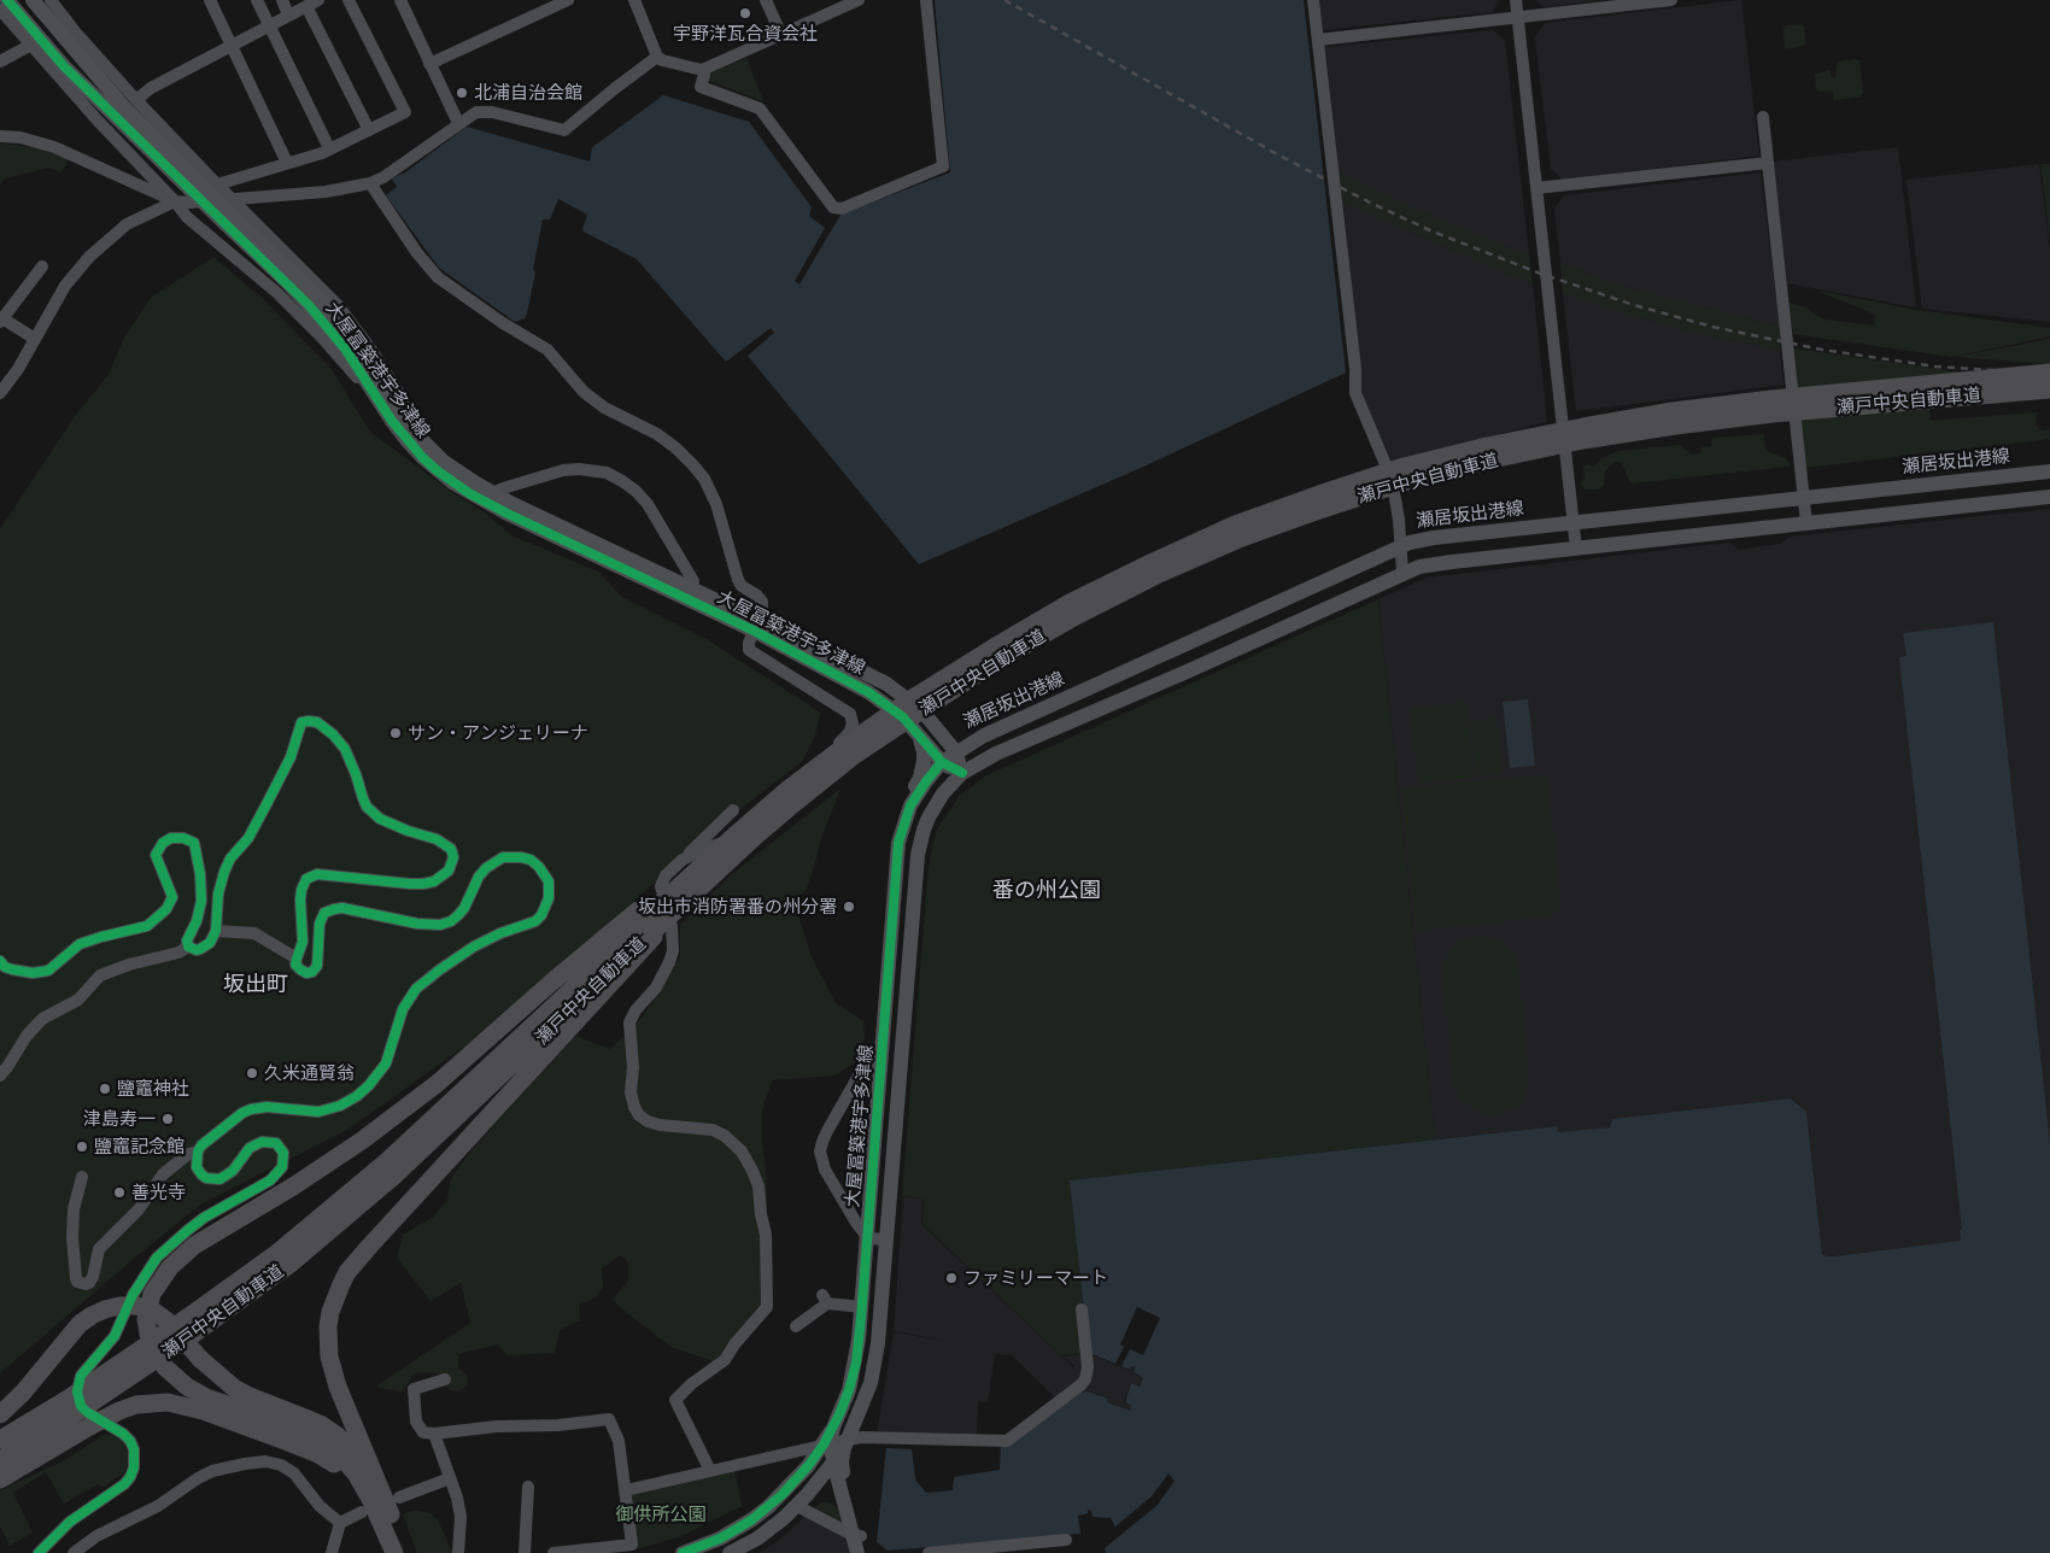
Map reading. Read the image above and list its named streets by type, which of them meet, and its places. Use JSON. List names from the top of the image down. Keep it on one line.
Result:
{"streets":{"highway":["瀬戸中央自動車道"],"main road":["大屋冨築港宇多津線","瀬居坂出港線"]},"crossings":[["大屋冨築港宇多津線","瀬居坂出港線"]],"districts":["番の州公園","坂出町"],"parks":["御供所公園"],"places":["宇野洋瓦合資会社","北浦自治会館","サン・アンジェリーナ","坂出市消防署番の州分署","久米通賢翁","鹽竈神社","津島寿一","鹽竈記念館","善光寺","ファミリーマート"]}
